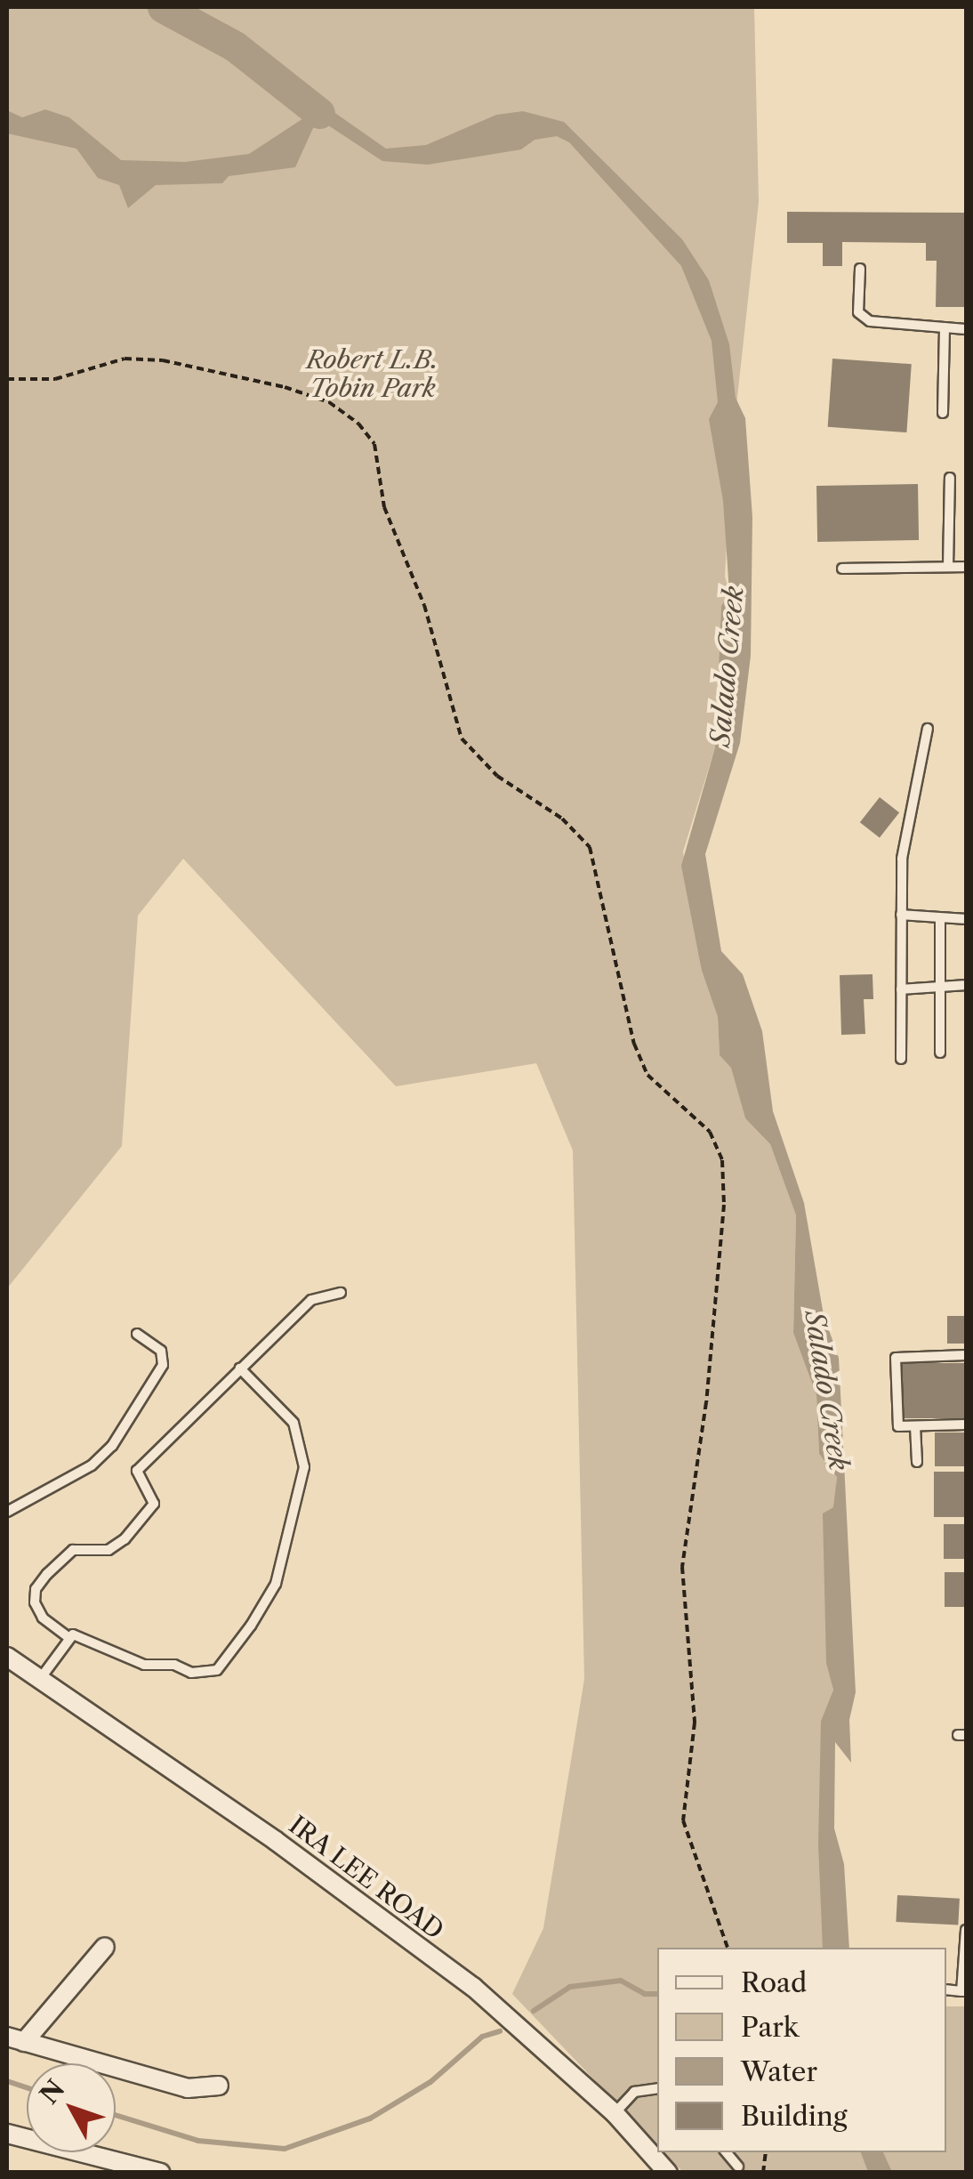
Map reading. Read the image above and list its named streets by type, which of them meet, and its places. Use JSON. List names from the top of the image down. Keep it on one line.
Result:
{"streets":{"street":["IRA LEE ROAD"]},"water":["Salado Creek"],"parks":["Robert L.B. Tobin Park"],"legend":["Road","Park","Water","Building"],"north":"top left"}
